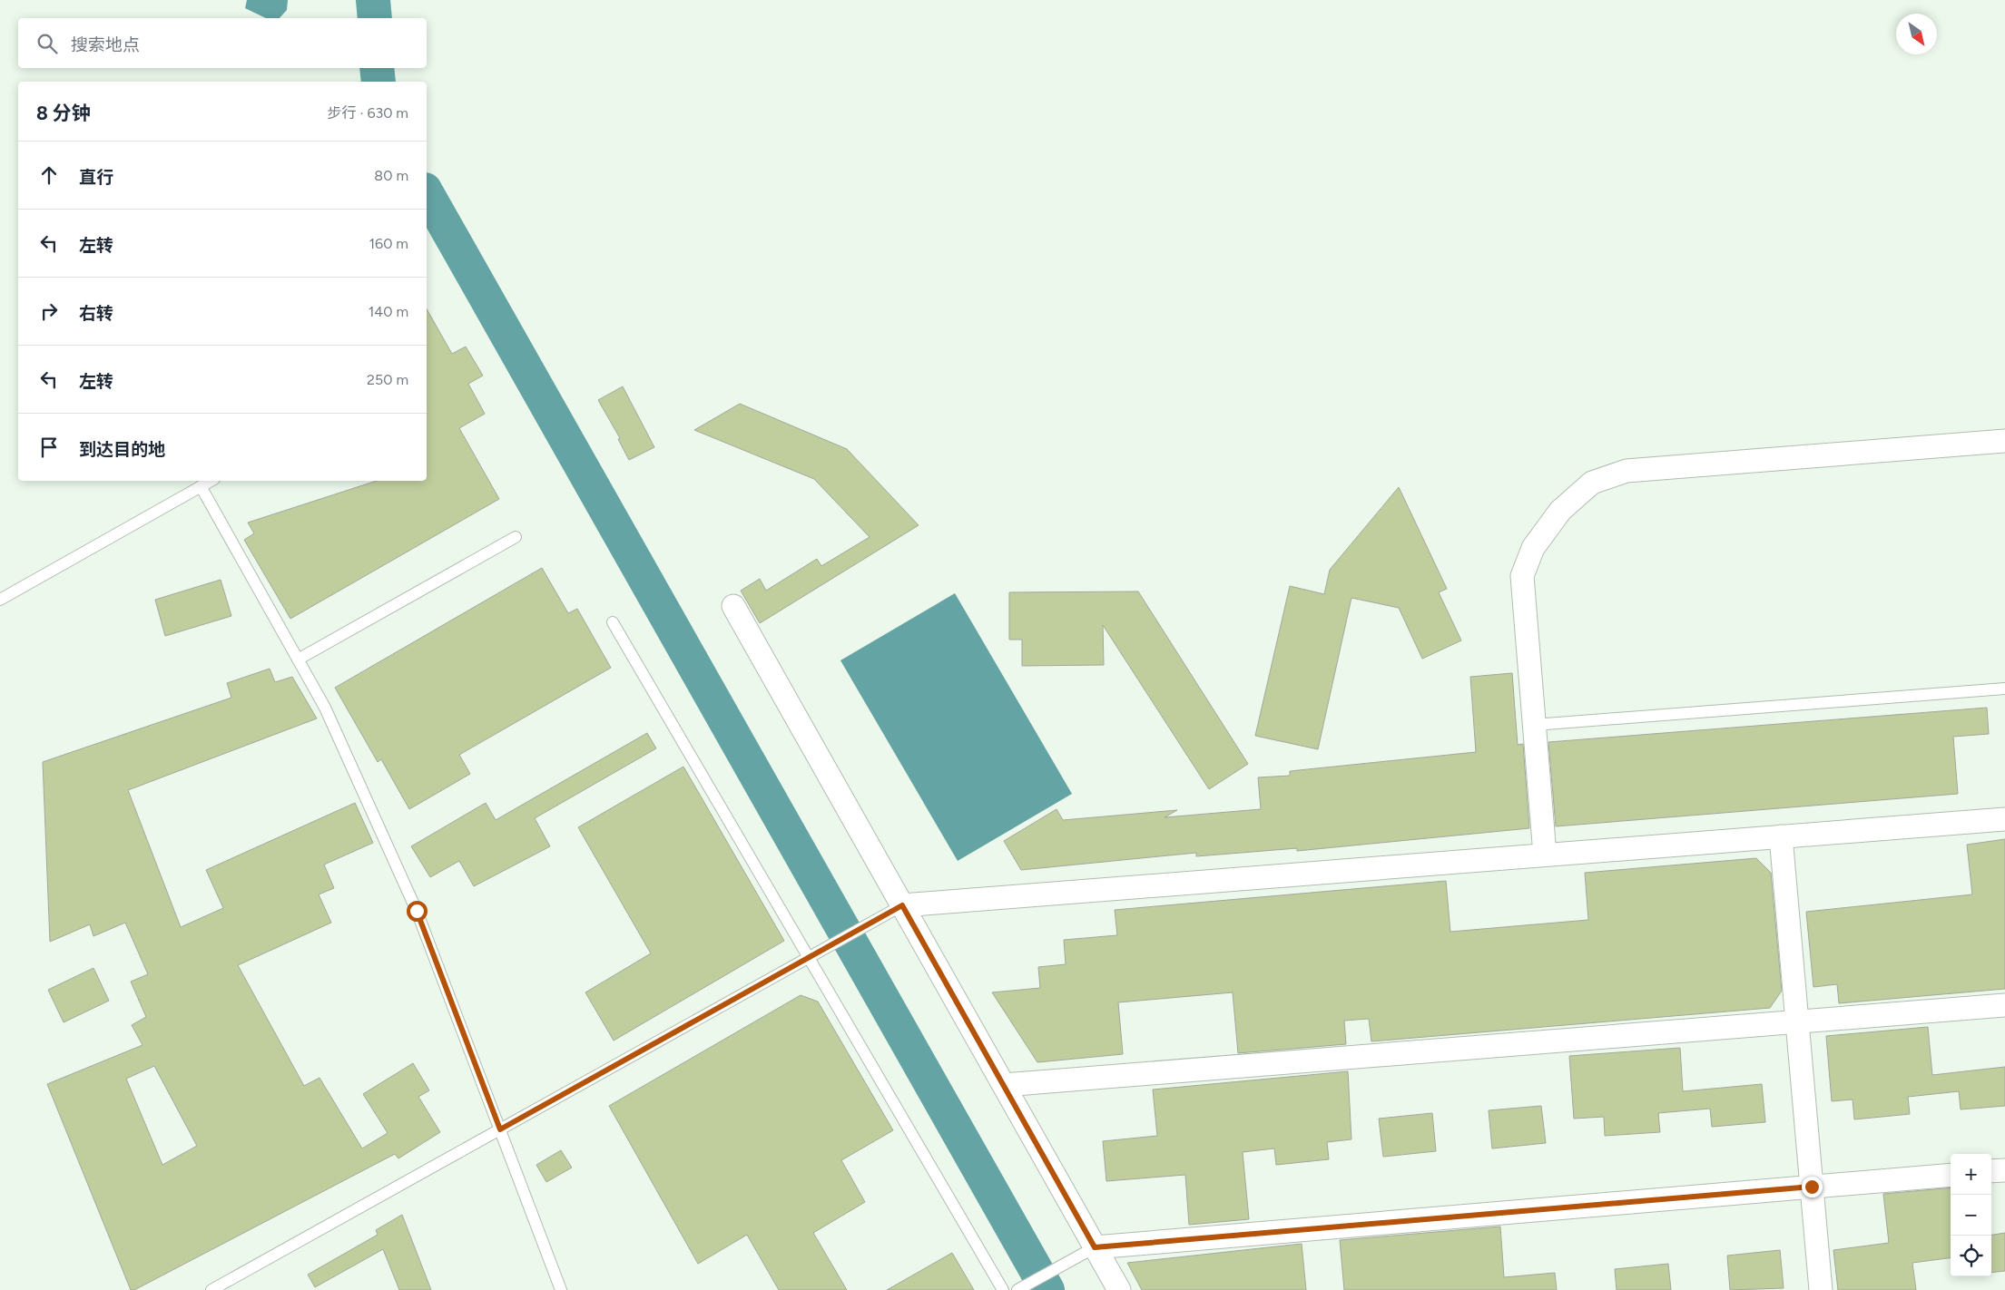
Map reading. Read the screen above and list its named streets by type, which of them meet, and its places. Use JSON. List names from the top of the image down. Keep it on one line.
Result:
{"north":"bottom right","page":{"search":"搜索地点","heading":["8 分钟","步行 · 630 m"],"list":[["直行","80 m"],["左转","160 m"],["右转","140 m"],["左转","250 m"],"到达目的地"],"map_buttons":["+","−"]}}
